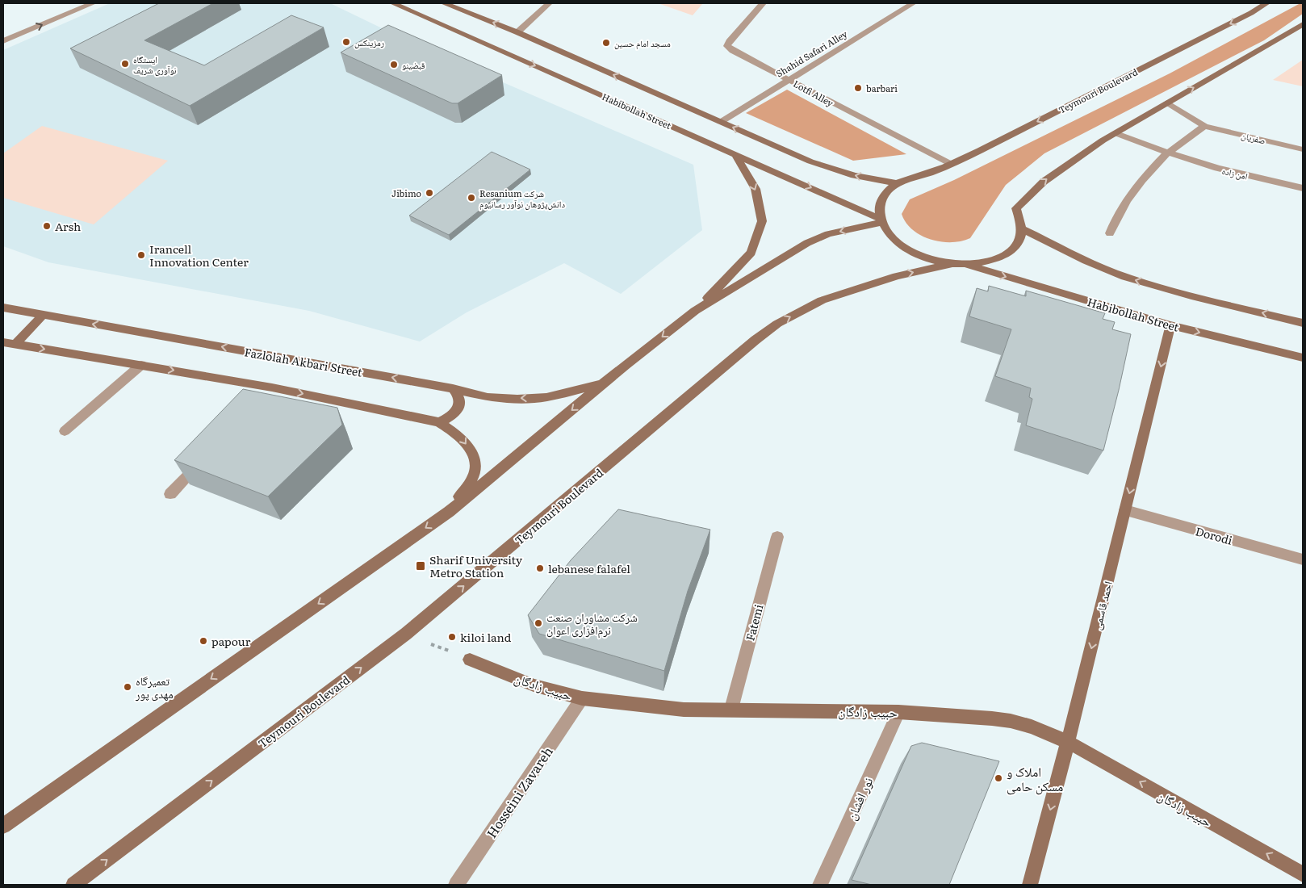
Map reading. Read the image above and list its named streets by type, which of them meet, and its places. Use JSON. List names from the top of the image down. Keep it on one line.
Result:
{"streets":{"main road":["Teymouri Boulevard","Habibollah Street","Fazlolah Akbari Street","احمد قاسمی","حبیب زادگان"],"street":["Shahid Safari Alley","Lotfi Alley","صفریان","امن زاده","Dorodi","Fatemi","Hosseini Zavareh","نور افشان"]},"crossings":[["Shahid Safari Alley","Lotfi Alley"],["Teymouri Boulevard","Lotfi Alley"],["Teymouri Boulevard","Habibollah Street"],["Habibollah Street","احمد قاسمی"],["Dorodi","احمد قاسمی"],["احمد قاسمی","حبیب زادگان"],["Fatemi","حبیب زادگان"],["حبیب زادگان","Hosseini Zavareh"],["حبیب زادگان","نور افشان"]],"one_way":["احمد قاسمی"],"places":{"other":["رمزینکس","مسجد امام حسین","ایستگاه نوآوری شریف","قبضینو","barbari","Jibimo","Resanium شرکت دانش‌پژوهان نوآور رسانیوم","Arsh","Irancell Innovation Center","lebanese falafel","شرکت مشاوران صنعت نرم‌افزاری اعوان","kiloi land","papour","تعمیرگاه مهدی پور","املاک و مسکن حامی"],"transit":["Sharif University Metro Station"]}}
